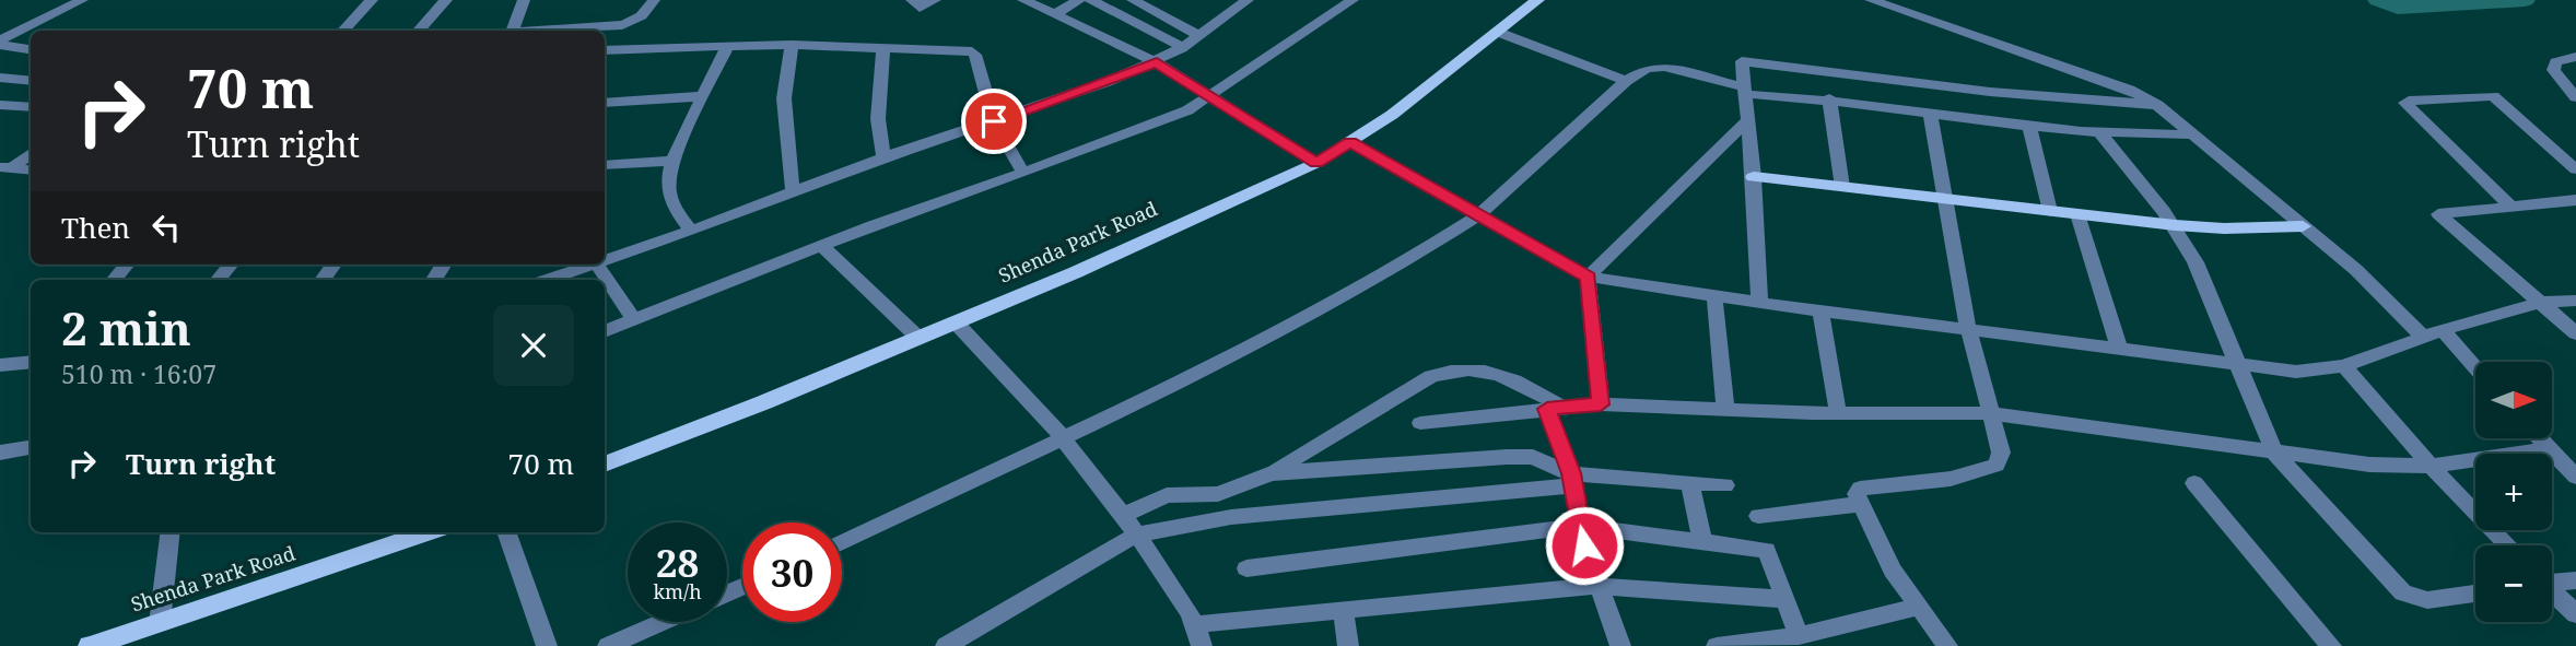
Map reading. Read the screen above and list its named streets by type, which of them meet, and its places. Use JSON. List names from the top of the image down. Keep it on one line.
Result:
{"streets":{"main road":["Shenda Park Road"]},"north":"right","page":{"turn":["70 m","Turn right"],"then":"Then","heading":["2 min","510 m · 16:07"],"map_buttons":["+","−"],"list":[{"name":"Turn right","value":"70 m"}],"speed":"28 km/h","limit":"30"}}
